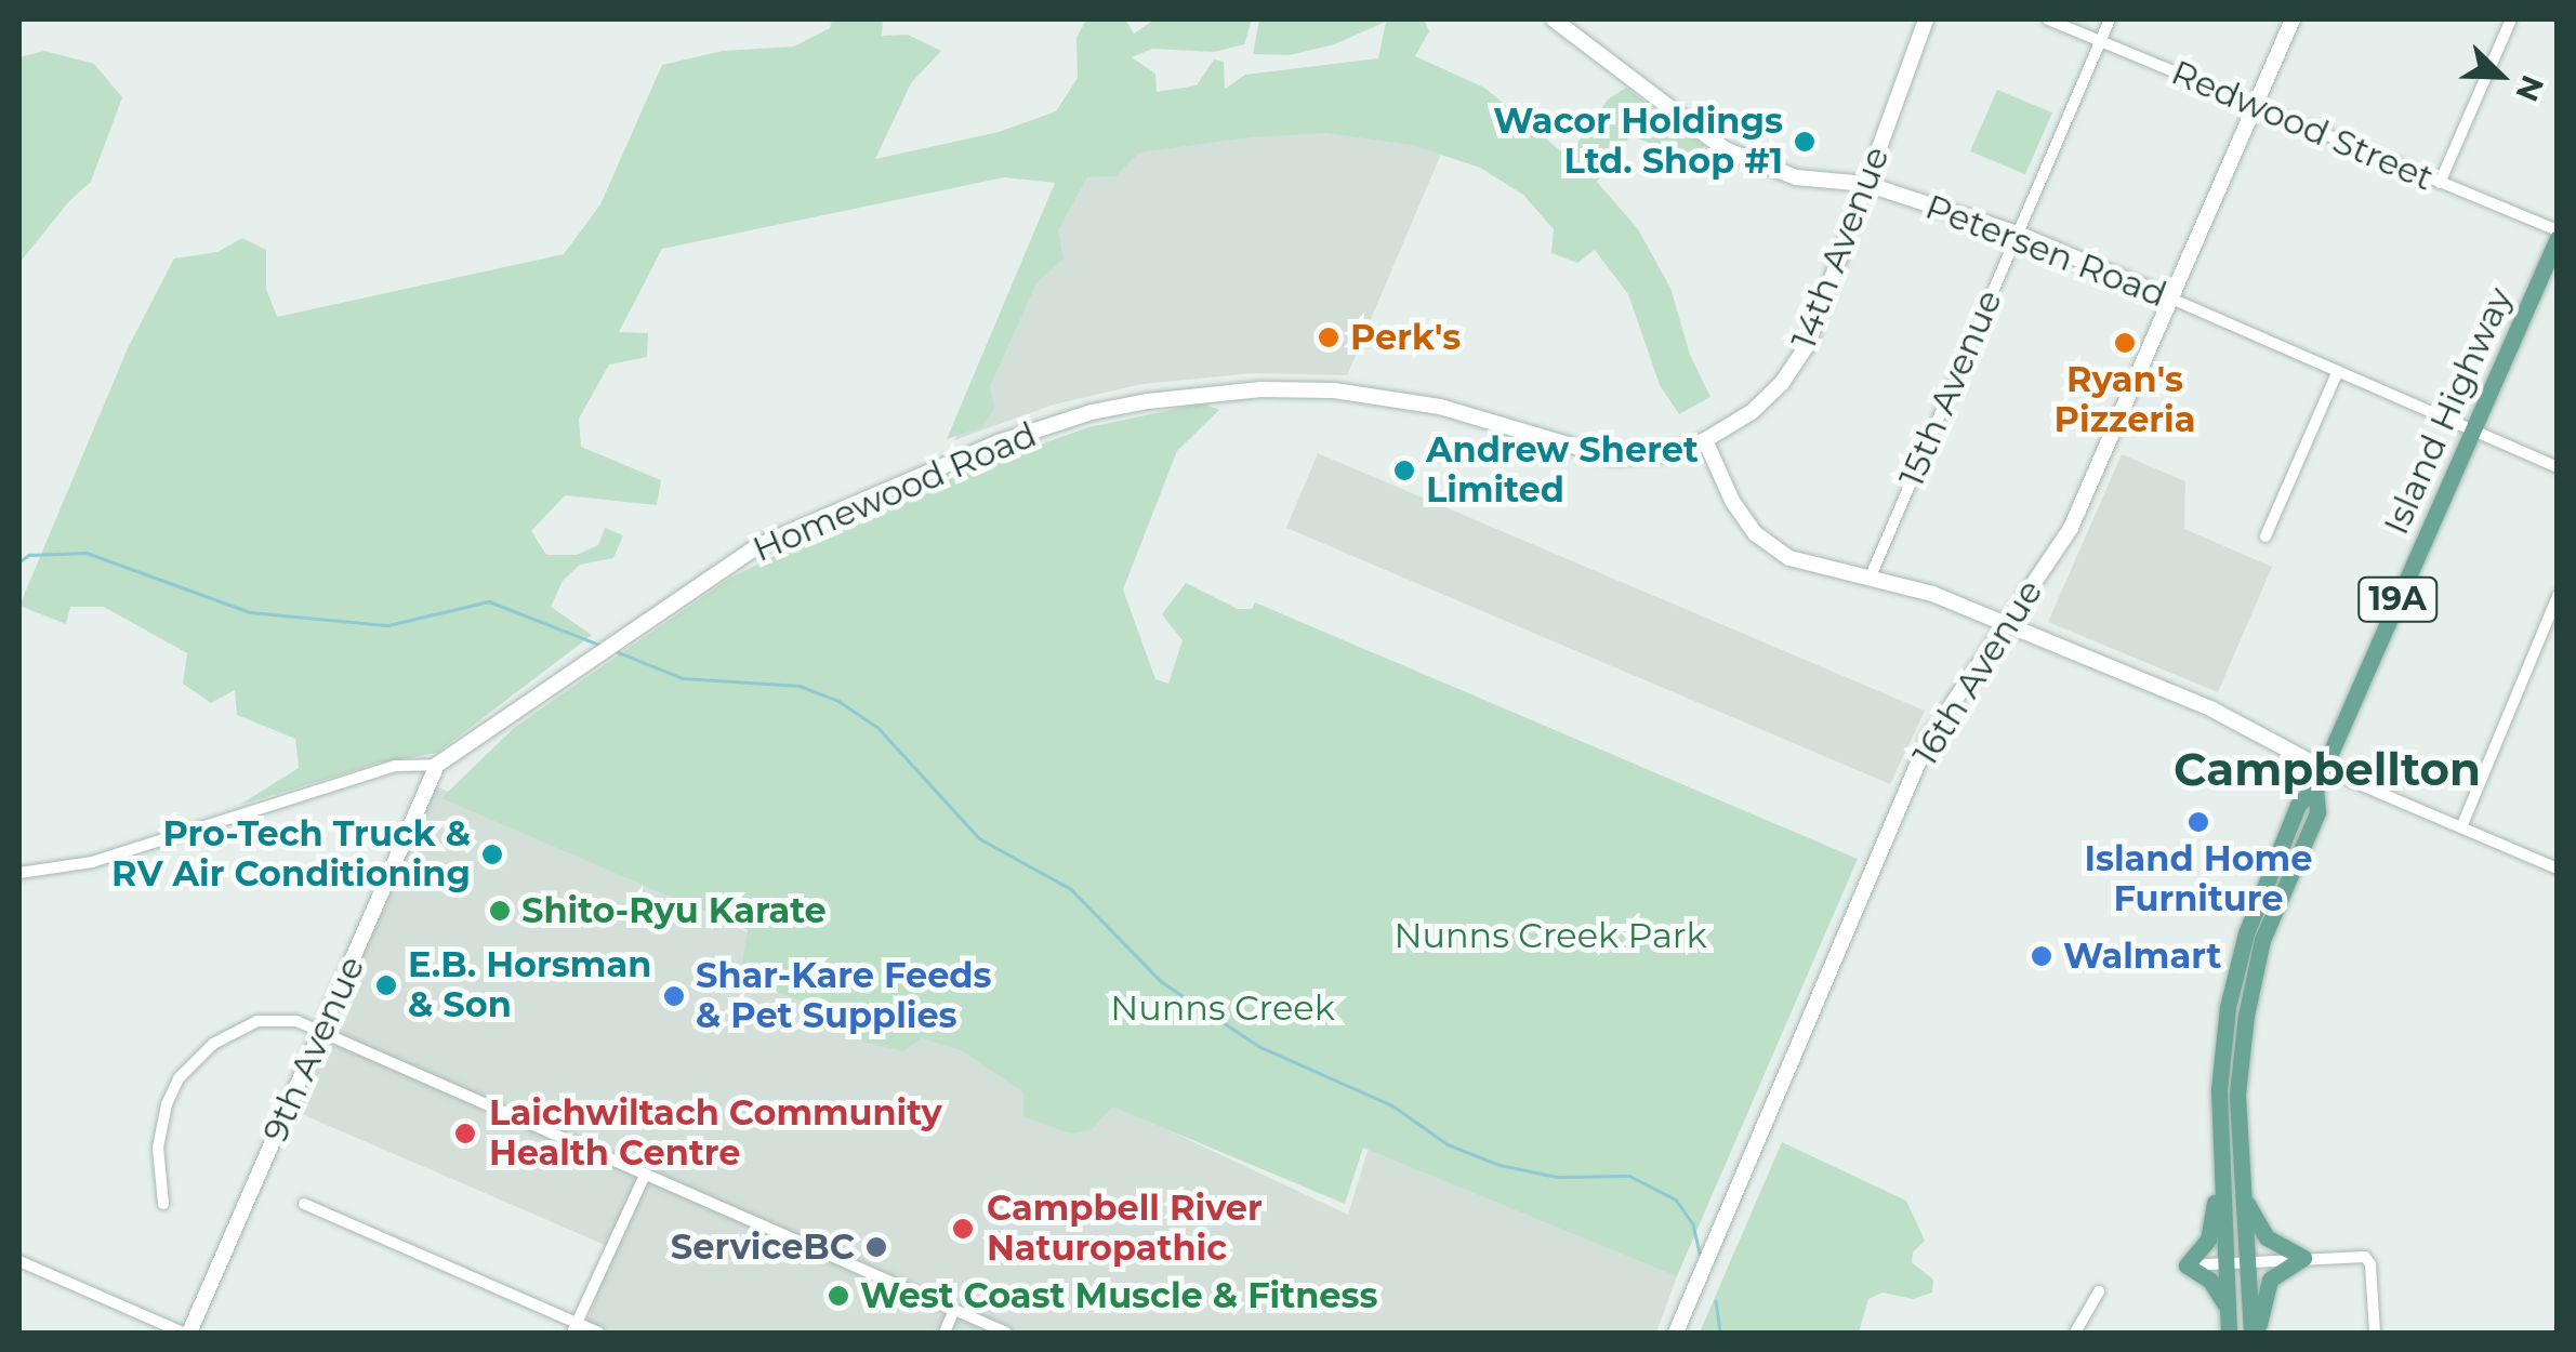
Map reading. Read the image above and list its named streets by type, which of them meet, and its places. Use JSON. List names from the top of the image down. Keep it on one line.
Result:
{"streets":{"main road":["Island Highway","19A"],"street":["Redwood Street","14th Avenue","Petersen Road","15th Avenue","Homewood Road","16th Avenue","9th Avenue"]},"crossings":[["Redwood Street","15th Avenue"],["Redwood Street","Island Highway"],["Redwood Street","16th Avenue"],["14th Avenue","Petersen Road"],["14th Avenue","Homewood Road"],["Petersen Road","15th Avenue"],["Petersen Road","Island Highway"],["Petersen Road","16th Avenue"],["Homewood Road","9th Avenue"]],"districts":["Campbellton"],"parks":["Nunns Creek Park","Nunns Creek"],"places":["Wacor Holdings Ltd. Shop #1","Perk's","Ryan's Pizzeria","Andrew Sheret Limited","Island Home Furniture","Pro-Tech Truck & RV Air Conditioning","Shito-Ryu Karate","Walmart","E.B. Horsman & Son","Shar-Kare Feeds & Pet Supplies","Laichwiltach Community Health Centre","Campbell River Naturopathic","ServiceBC","West Coast Muscle & Fitness"],"north":"bottom right"}
